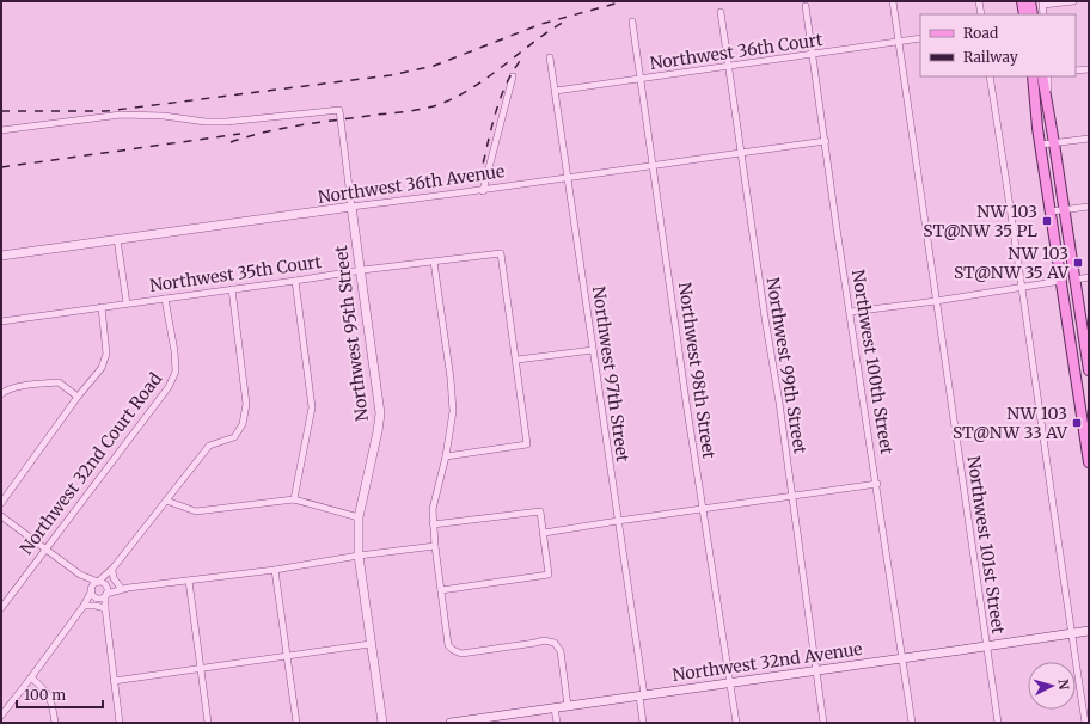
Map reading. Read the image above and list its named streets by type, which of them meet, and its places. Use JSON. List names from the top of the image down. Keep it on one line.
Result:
{"streets":{"street":["Northwest 36th Court","Northwest 36th Avenue","Northwest 35th Court","Northwest 95th Street","Northwest 100th Street","Northwest 99th Street","Northwest 98th Street","Northwest 97th Street","Northwest 32nd Court Road","Northwest 101st Street","Northwest 32nd Avenue"]},"crossings":[["Northwest 36th Court","Northwest 100th Street"],["Northwest 36th Court","Northwest 99th Street"],["Northwest 36th Court","Northwest 98th Street"],["Northwest 36th Court","Northwest 97th Street"],["Northwest 36th Court","Northwest 101st Street"],["Northwest 36th Avenue","Northwest 95th Street"],["Northwest 36th Avenue","Northwest 100th Street"],["Northwest 36th Avenue","Northwest 99th Street"],["Northwest 36th Avenue","Northwest 98th Street"],["Northwest 36th Avenue","Northwest 97th Street"],["Northwest 35th Court","Northwest 95th Street"],["Northwest 35th Court","Northwest 32nd Court Road"],["Northwest 100th Street","Northwest 32nd Avenue"],["Northwest 99th Street","Northwest 32nd Avenue"],["Northwest 98th Street","Northwest 32nd Avenue"],["Northwest 97th Street","Northwest 32nd Avenue"],["Northwest 101st Street","Northwest 32nd Avenue"]],"places":{"transit":["NW 103 ST@NW 35 PL","NW 103 ST@NW 35 AV","NW 103 ST@NW 33 AV"]},"legend":["Road","Railway"],"scale_bar":"100 m","north":"right"}
